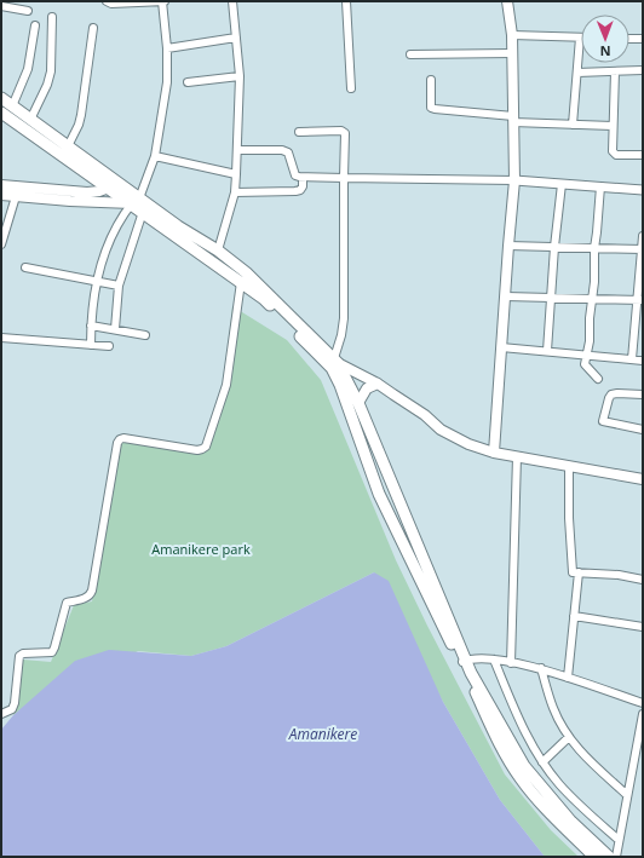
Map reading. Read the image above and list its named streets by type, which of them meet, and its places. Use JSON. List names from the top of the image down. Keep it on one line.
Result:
{"water":["Amanikere"],"parks":["Amanikere park"],"north":"bottom"}
